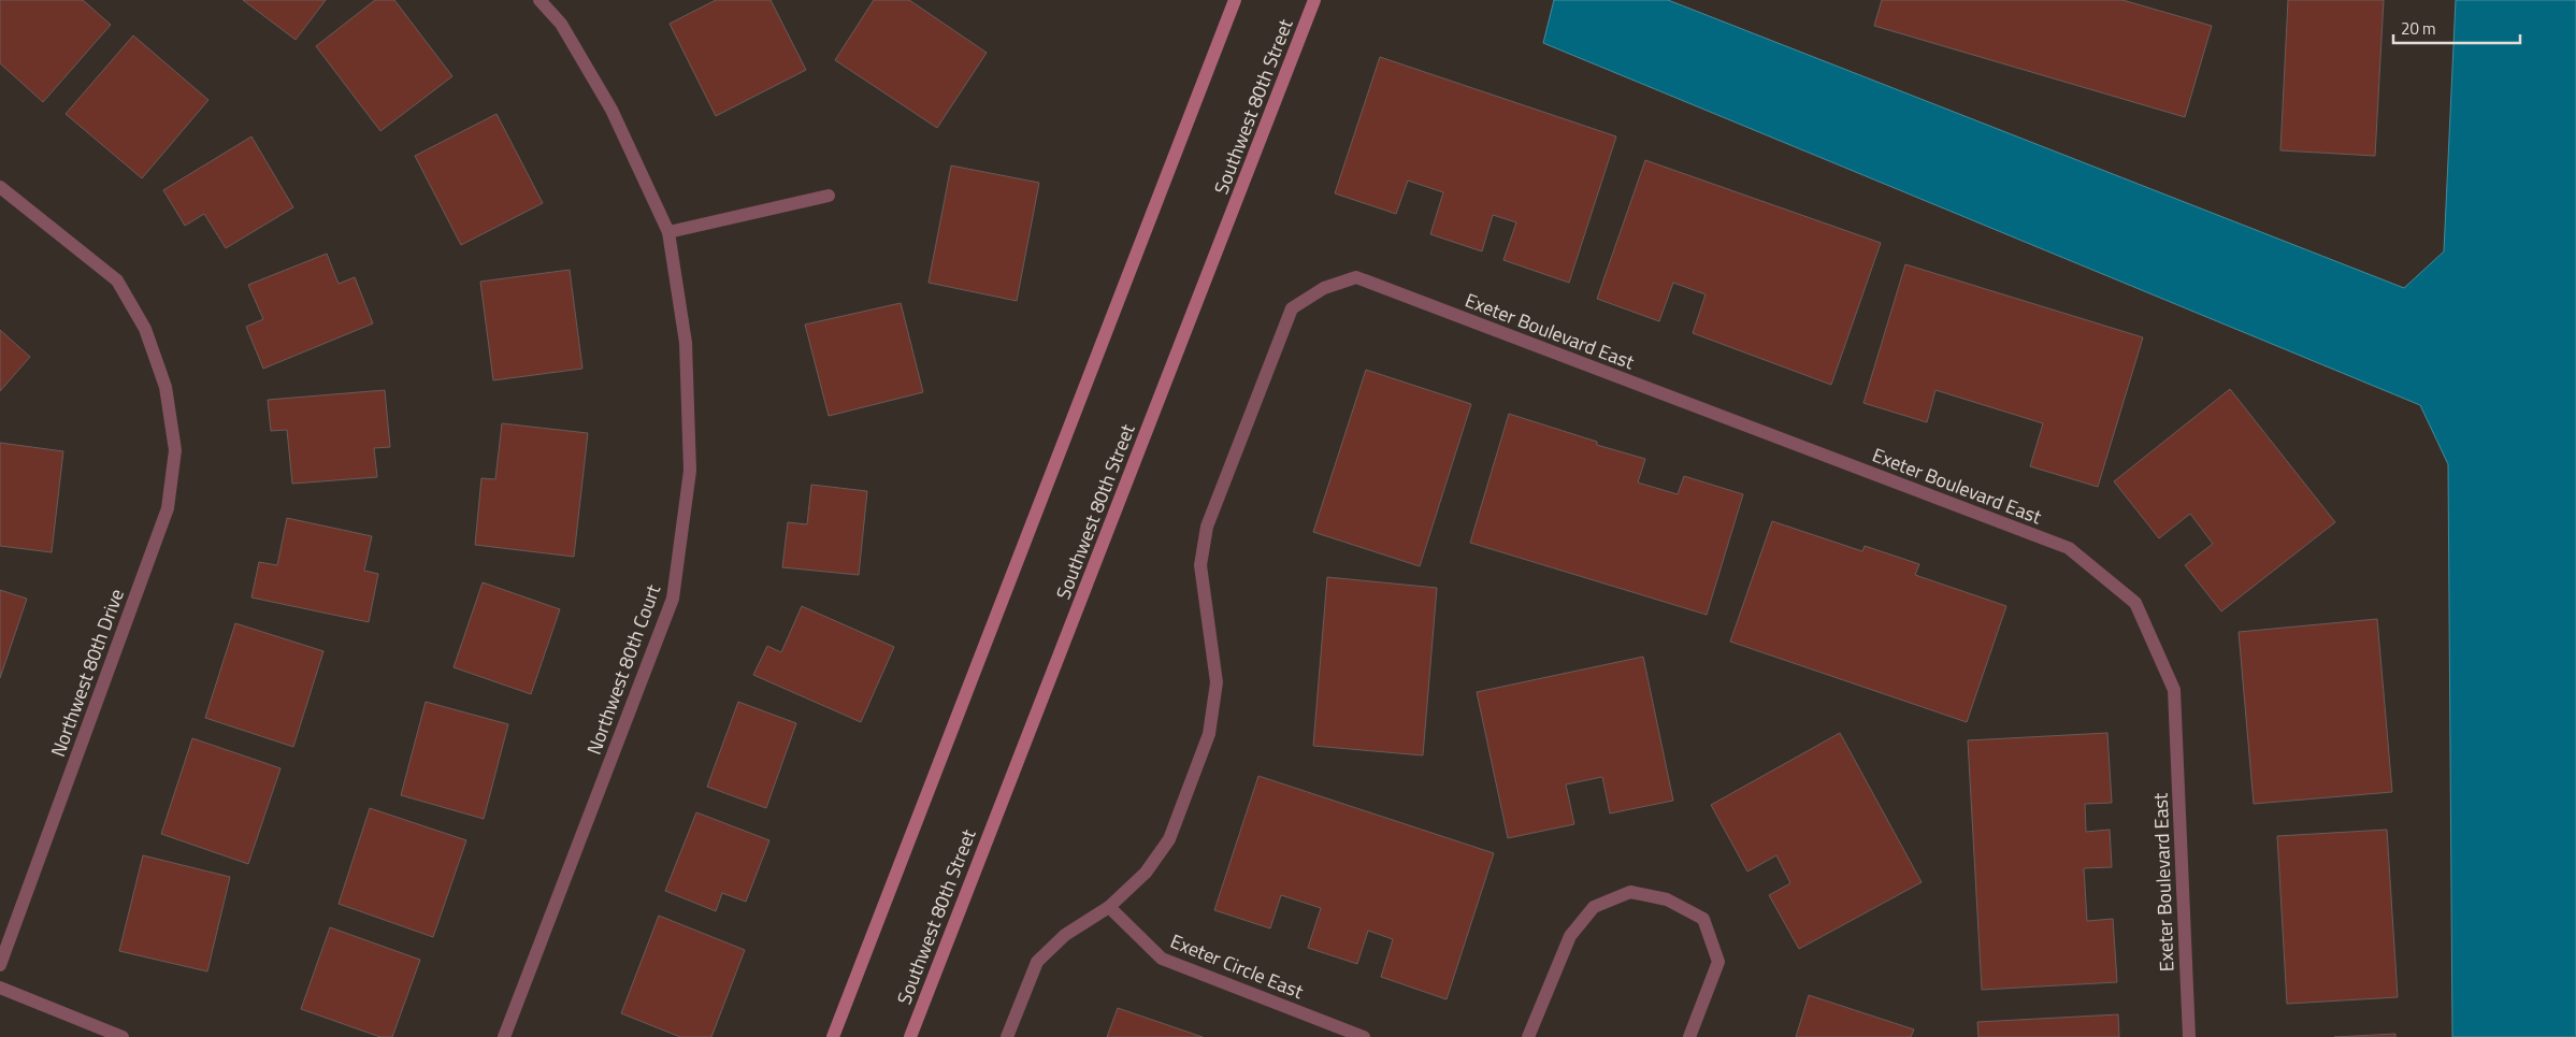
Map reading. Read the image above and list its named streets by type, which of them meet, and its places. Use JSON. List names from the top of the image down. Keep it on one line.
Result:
{"streets":{"street":["Southwest 80th Street","Exeter Boulevard East","Northwest 80th Court","Northwest 80th Drive","Exeter Circle East"]},"crossings":[["Exeter Boulevard East","Exeter Circle East"]],"scale_bar":"20 m"}
